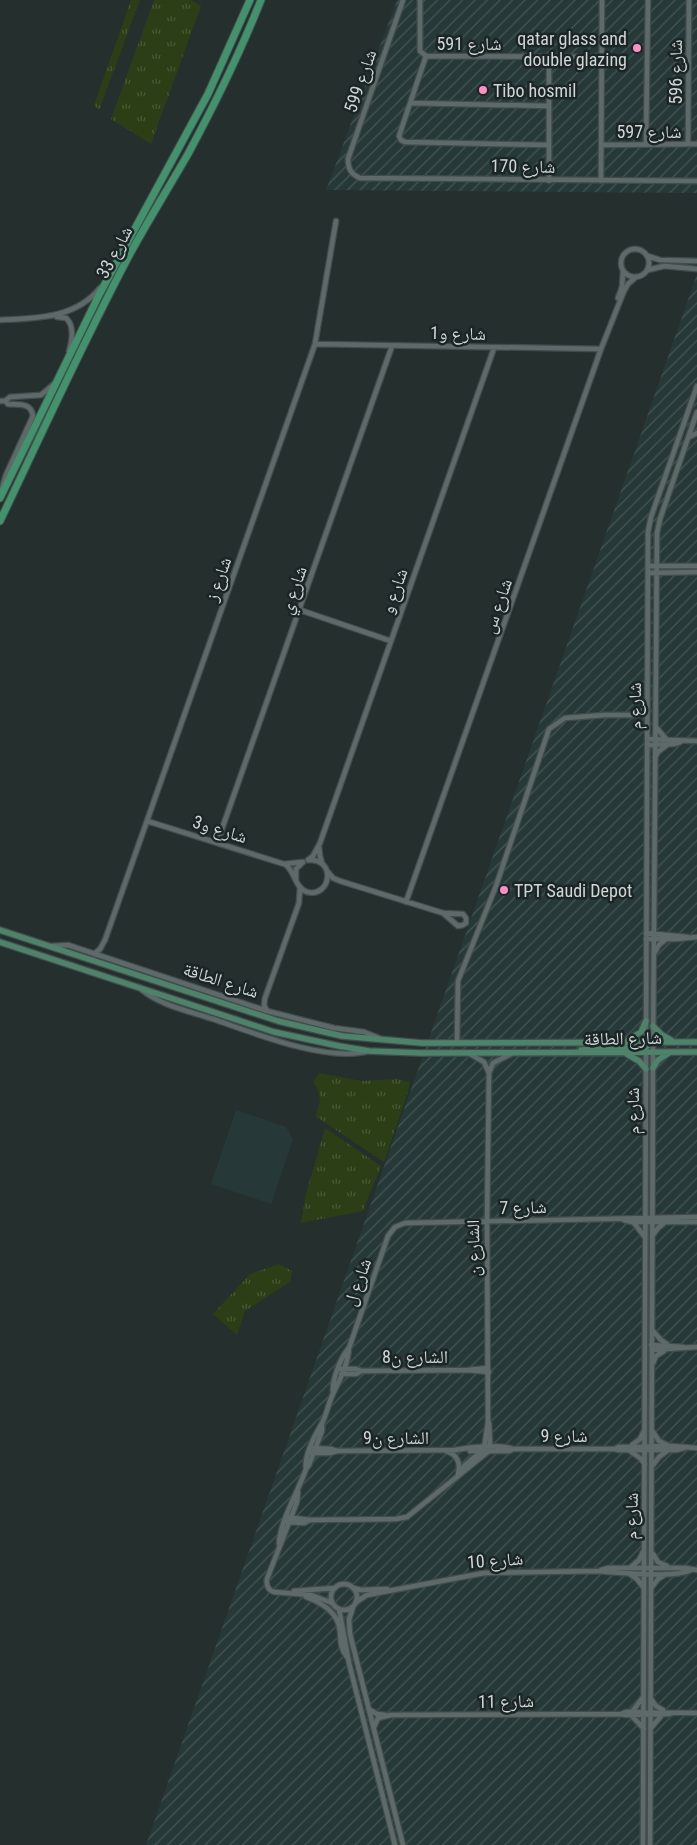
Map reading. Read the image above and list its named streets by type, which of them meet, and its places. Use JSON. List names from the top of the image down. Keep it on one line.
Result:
{"streets":{"highway":["شارع 33"],"main road":["شارع الطاقة"],"street":["شارع 591","شارع 596","شارع 599","شارع 597","شارع 170","شارع و1","شارع ز","شارع ي","شارع و","شارع س","شارع م","شارع و3","شارع 7","الشارع ن","شارع ل","الشارع ن8","شارع 9","الشارع ن9","شارع 10","شارع 11"]},"crossings":[["شارع 596","شارع 597"],["شارع 599","شارع 170"],["شارع و1","شارع ز"],["شارع و1","شارع ي"],["شارع و1","شارع و"],["شارع و1","شارع س"],["شارع ز","شارع و3"],["شارع ز","شارع الطاقة"],["شارع ي","شارع و3"],["شارع و","شارع و3"],["شارع م","شارع الطاقة"],["شارع م","شارع 7"],["شارع م","شارع 9"],["شارع م","شارع 10"],["شارع م","شارع 11"],["شارع 7","الشارع ن"],["شارع 7","شارع ل"],["الشارع ن","الشارع ن8"],["الشارع ن","شارع 9"],["الشارع ن","الشارع ن9"],["شارع ل","الشارع ن8"],["شارع ل","الشارع ن9"],["شارع 9","الشارع ن9"]],"places":["qatar glass and double glazing","Tibo hosmil","TPT Saudi Depot"]}
